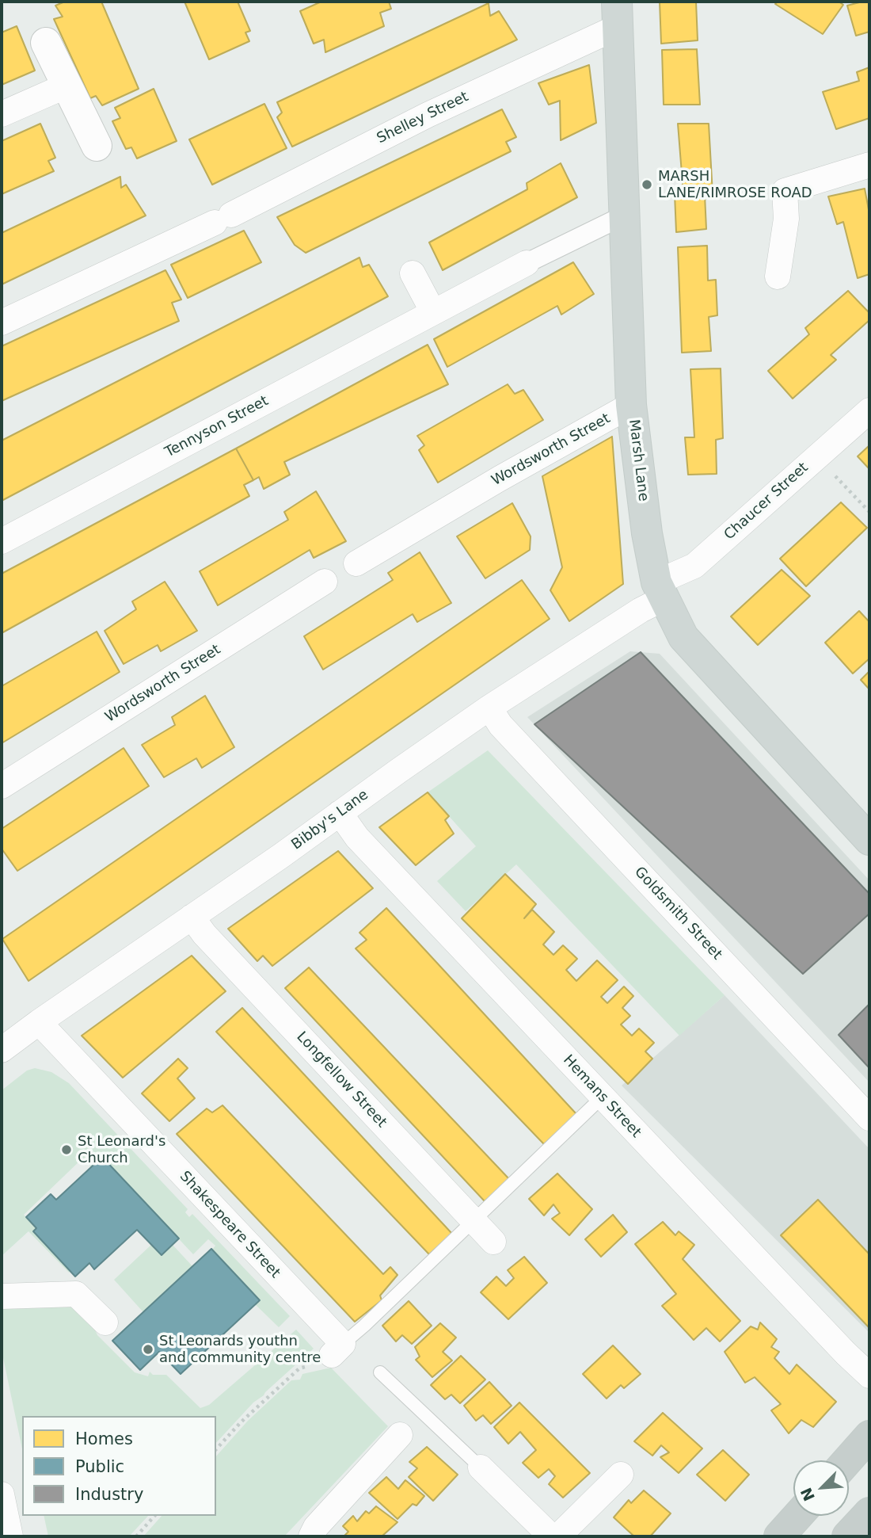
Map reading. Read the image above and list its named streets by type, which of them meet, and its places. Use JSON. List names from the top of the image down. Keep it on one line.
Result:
{"streets":{"main road":["Marsh Lane"],"street":["Shelley Street","Tennyson Street","Wordsworth Street","Chaucer Street","Bibby's Lane","Goldsmith Street","Longfellow Street","Hemans Street","Shakespeare Street"]},"crossings":[["Shelley Street","Marsh Lane"],["Wordsworth Street","Marsh Lane"],["Marsh Lane","Chaucer Street"],["Marsh Lane","Bibby's Lane"],["Chaucer Street","Bibby's Lane"],["Bibby's Lane","Goldsmith Street"],["Bibby's Lane","Longfellow Street"],["Bibby's Lane","Hemans Street"],["Bibby's Lane","Shakespeare Street"]],"places":["MARSH LANE/RIMROSE ROAD","St Leonard's Church","St Leonards youthn and community centre"],"legend":["Homes","Public","Industry"],"north":"bottom left"}
